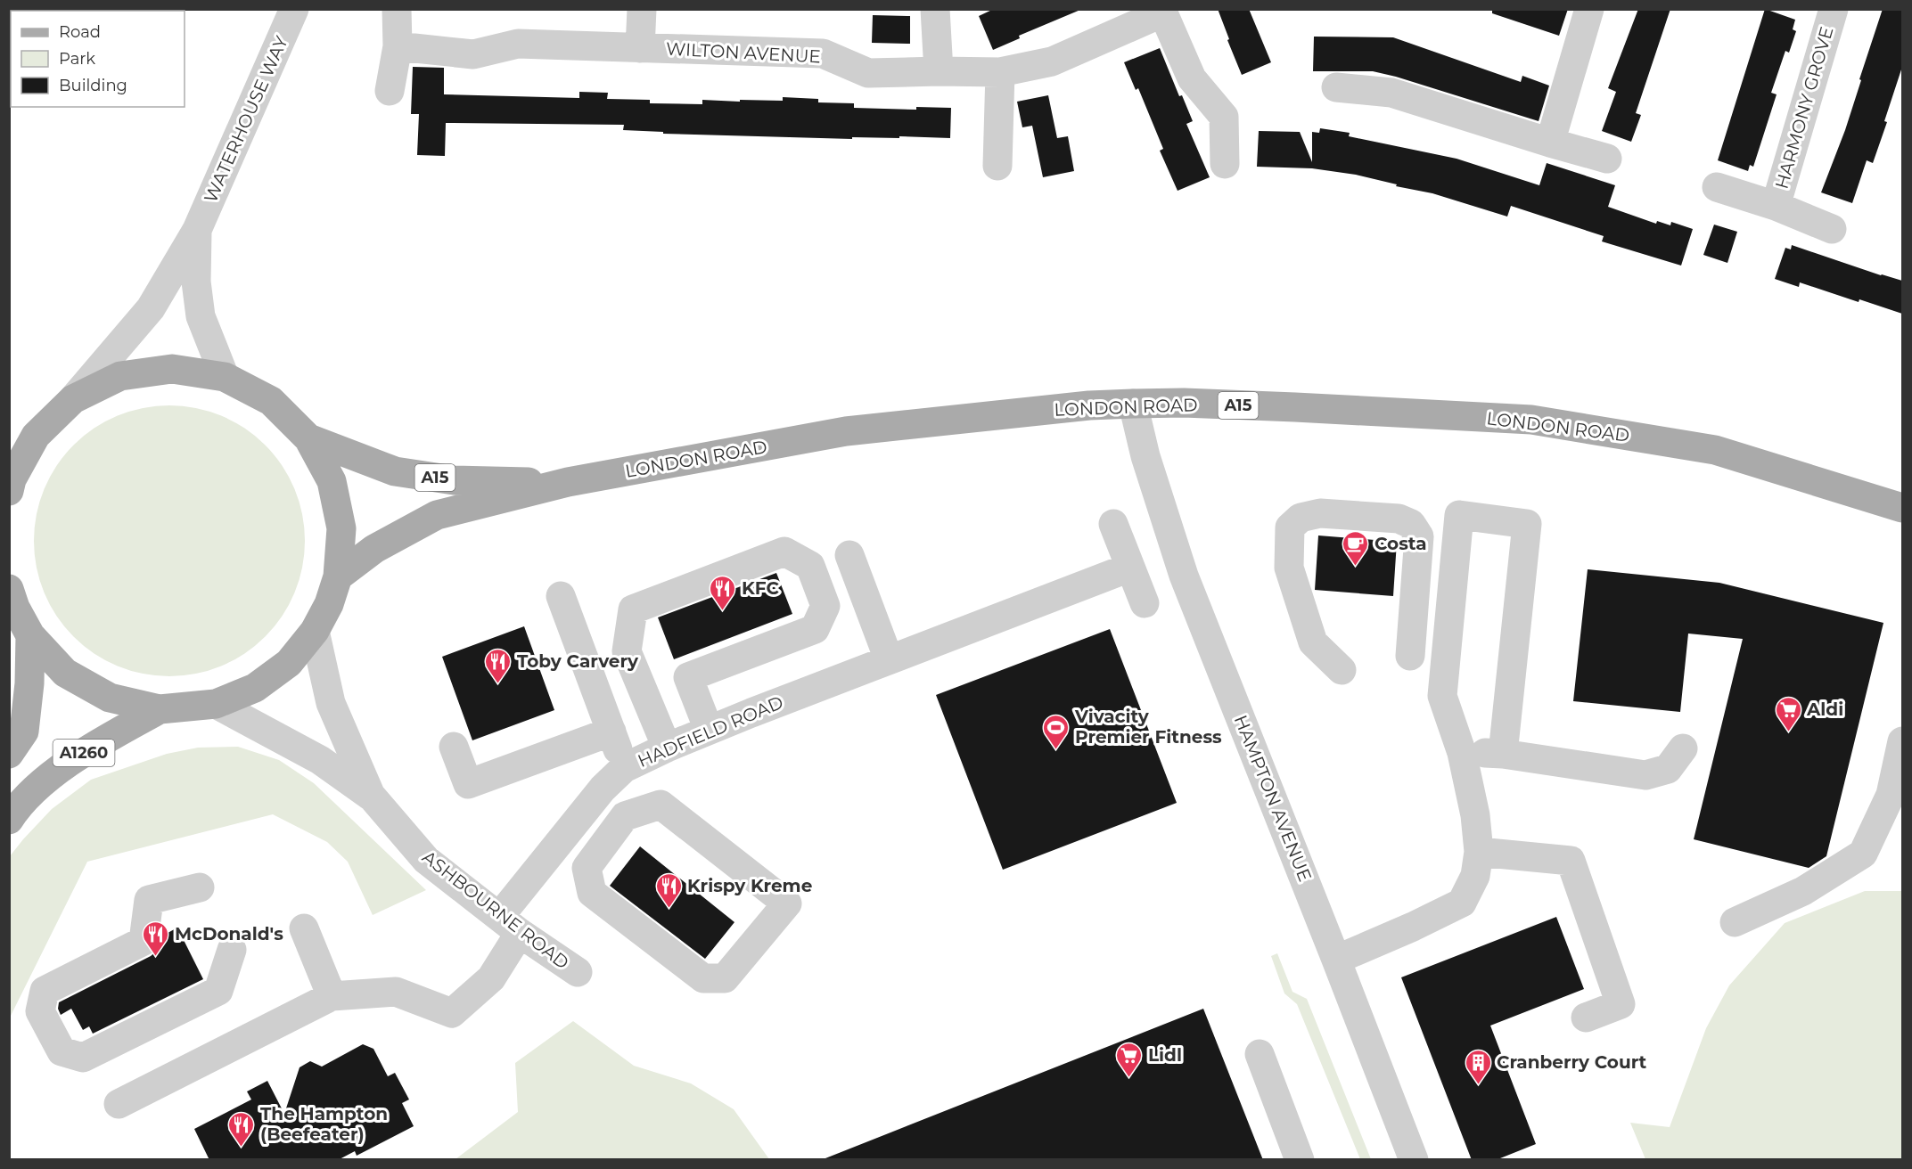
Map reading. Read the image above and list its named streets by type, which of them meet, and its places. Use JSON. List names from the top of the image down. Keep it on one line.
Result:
{"streets":{"main road":["A15","LONDON ROAD","A1260"],"street":["WILTON AVENUE","HARMONY GROVE","WATERHOUSE WAY","HADFIELD ROAD","HAMPTON AVENUE","ASHBOURNE ROAD"]},"crossings":[["LONDON ROAD","HAMPTON AVENUE"],["HADFIELD ROAD","ASHBOURNE ROAD"]],"places":{"cafe":["Costa"],"restaurant":["KFC","Toby Carvery","Krispy Kreme","McDonald's","The Hampton (Beefeater)"],"supermarket":["Aldi","Lidl"],"sports":["Vivacity Premier Fitness"],"building":["Cranberry Court"]},"legend":["Road","Park","Building"]}
